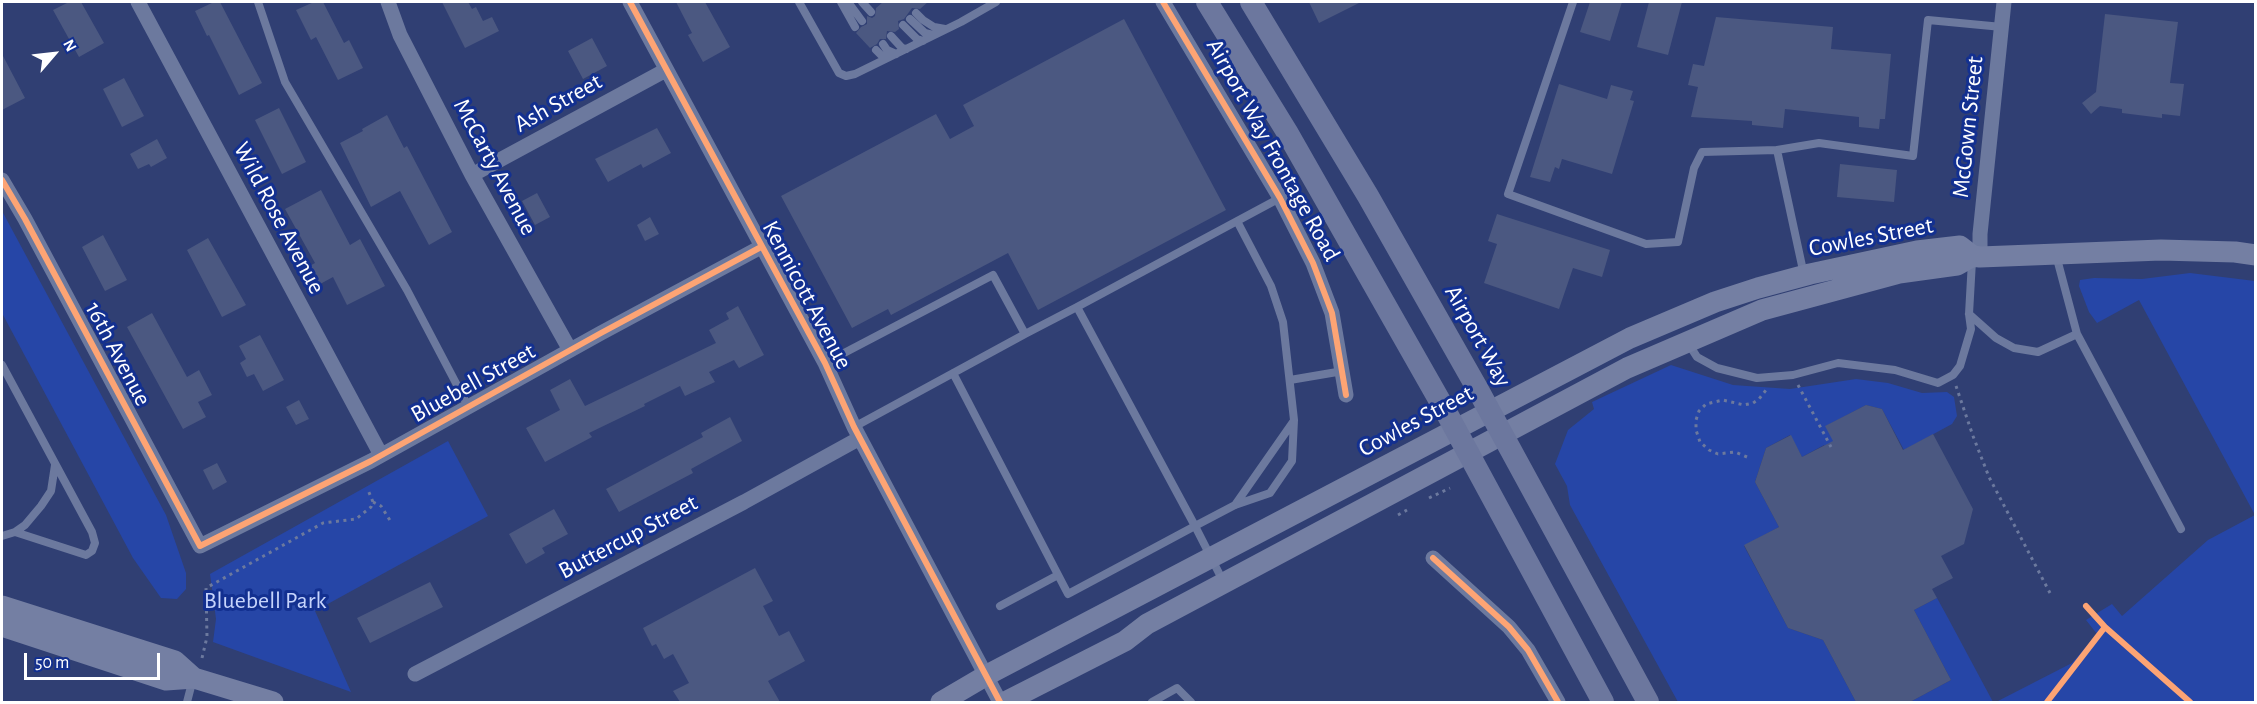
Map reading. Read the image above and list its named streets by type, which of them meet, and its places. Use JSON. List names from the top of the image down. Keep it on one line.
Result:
{"streets":{"main road":["Cowles Street","Airport Way"],"street":["Ash Street","McGown Street","Airport Way Frontage Road","McCarty Avenue","Wild Rose Avenue","Kennicott Avenue","16th Avenue","Bluebell Street","Buttercup Street"]},"crossings":[["Ash Street","McCarty Avenue"],["Ash Street","Kennicott Avenue"],["McGown Street","Cowles Street"],["McCarty Avenue","Bluebell Street"],["Wild Rose Avenue","Bluebell Street"],["Cowles Street","Kennicott Avenue"],["Cowles Street","Airport Way"],["Kennicott Avenue","Bluebell Street"],["Kennicott Avenue","Buttercup Street"],["16th Avenue","Bluebell Street"]],"parks":["Bluebell Park"],"scale_bar":"50 m","north":"top right"}
